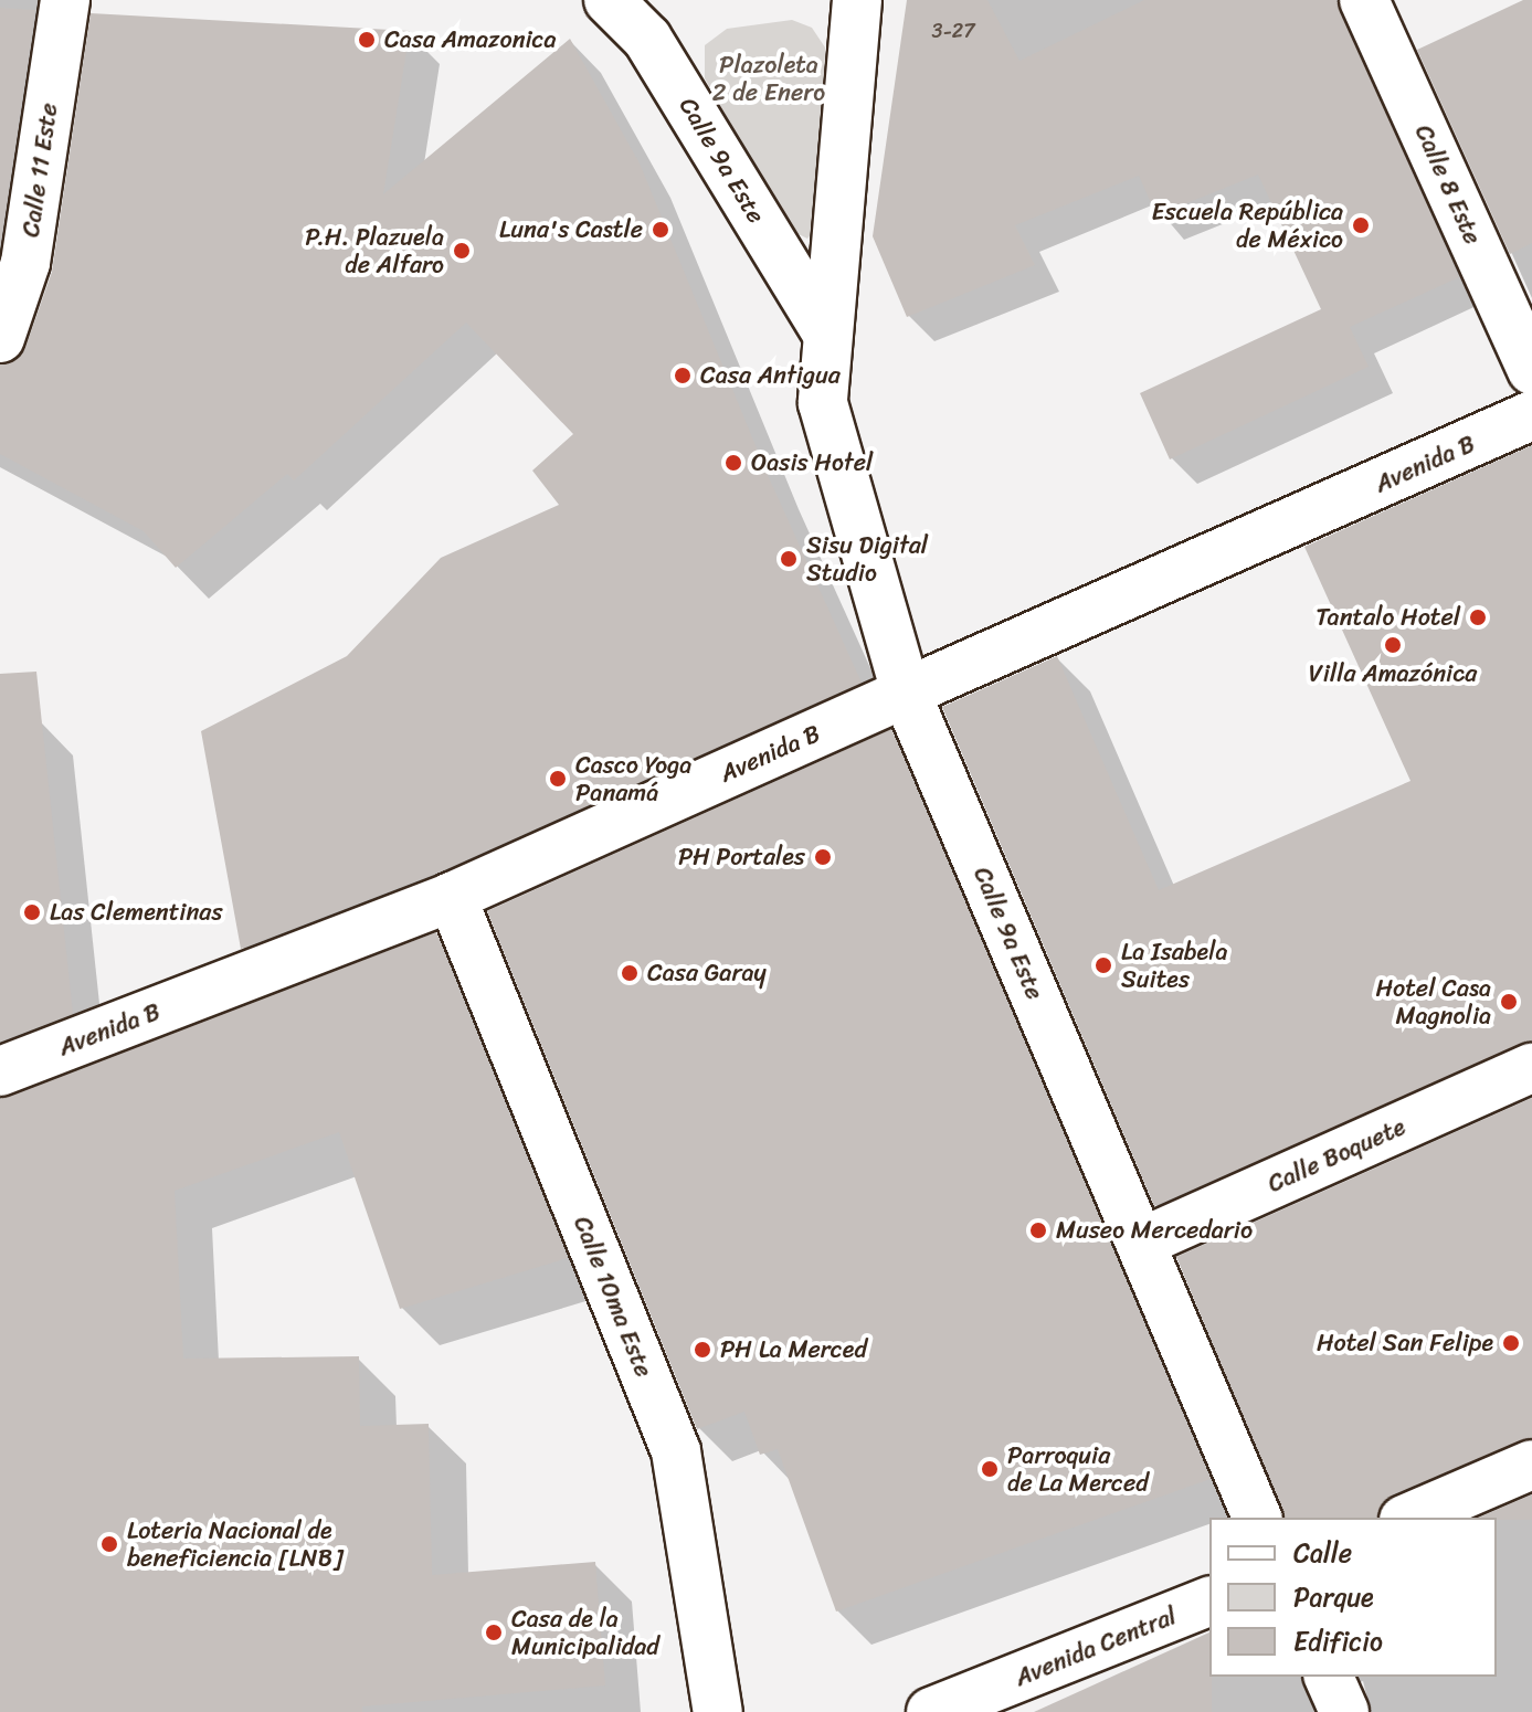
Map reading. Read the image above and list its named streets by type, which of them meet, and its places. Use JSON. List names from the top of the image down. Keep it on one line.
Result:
{"streets":{"street":["Calle 9a Este","Calle 11 Este","Calle 8 Este","Avenida B","Calle Boquete","Calle 10ma Este","Avenida Central"]},"crossings":[["Calle 9a Este","Avenida B"],["Calle 9a Este","Calle Boquete"],["Avenida B","Calle 10ma Este"]],"parks":["Plazoleta 2 de Enero"],"places":["Casa Amazonica","Escuela República de México","Luna's Castle","P.H. Plazuela de Alfaro","Casa Antigua","Oasis Hotel","Sisu Digital Studio","Tantalo Hotel","Villa Amazónica","Casco Yoga Panamá","PH Portales","Las Clementinas","La Isabela Suites","Casa Garay","Hotel Casa Magnolia","Museo Mercedario","Hotel San Felipe","PH La Merced","Parroquia de La Merced","Loteria Nacional de beneficiencia [LNB]","Casa de la Municipalidad"],"house_numbers":["3-27"],"legend":["Calle","Parque","Edificio"]}
